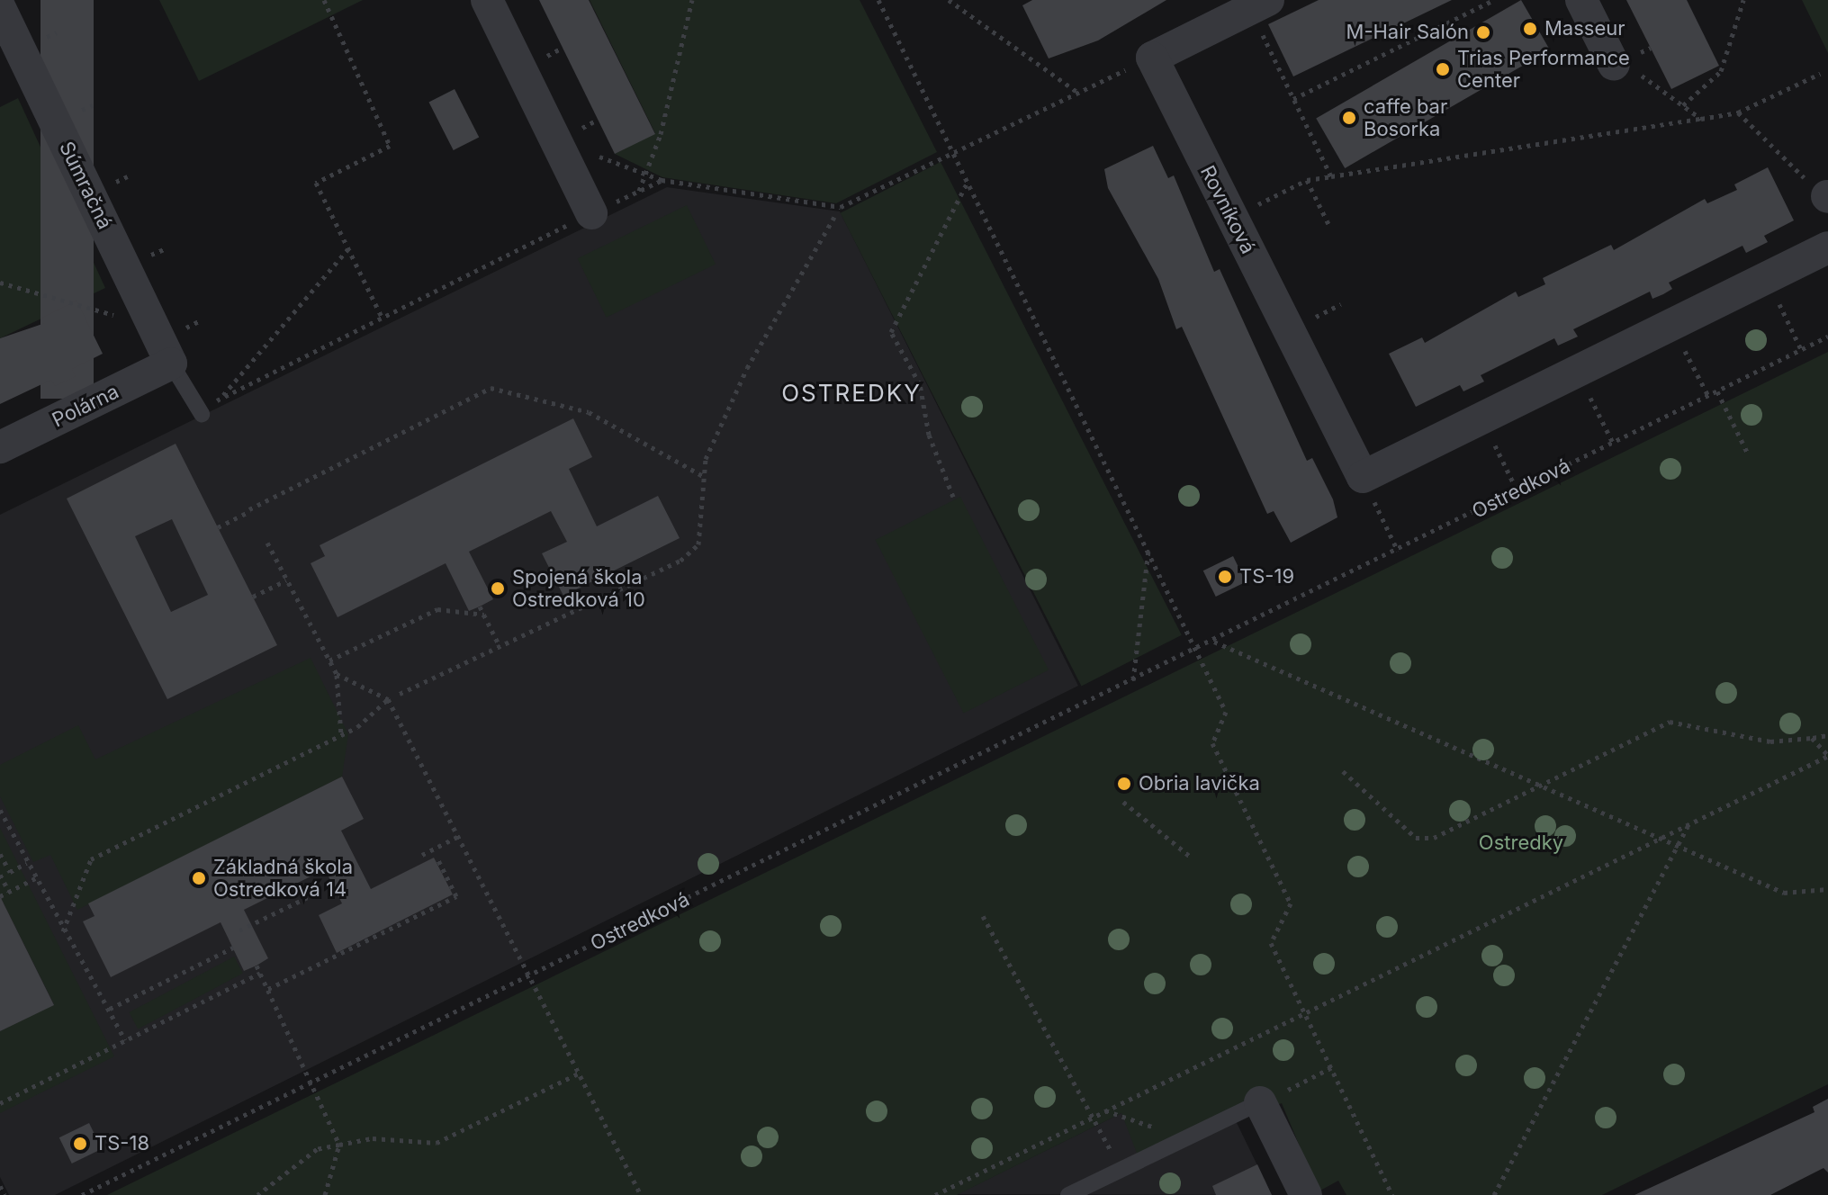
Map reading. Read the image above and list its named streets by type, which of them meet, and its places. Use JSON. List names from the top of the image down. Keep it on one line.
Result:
{"streets":{"street":["Súmračná","Rovníková","Polárna"],"path":["Ostredková"]},"crossings":[["Súmračná","Polárna"]],"districts":["OSTREDKY"],"parks":["Ostredky"],"places":["Masseur","M-Hair Salón","Trias Performance Center","caffe bar Bosorka","TS-19","Spojená škola Ostredková 10","Obria lavička","Základná škola Ostredková 14","TS-18"]}
